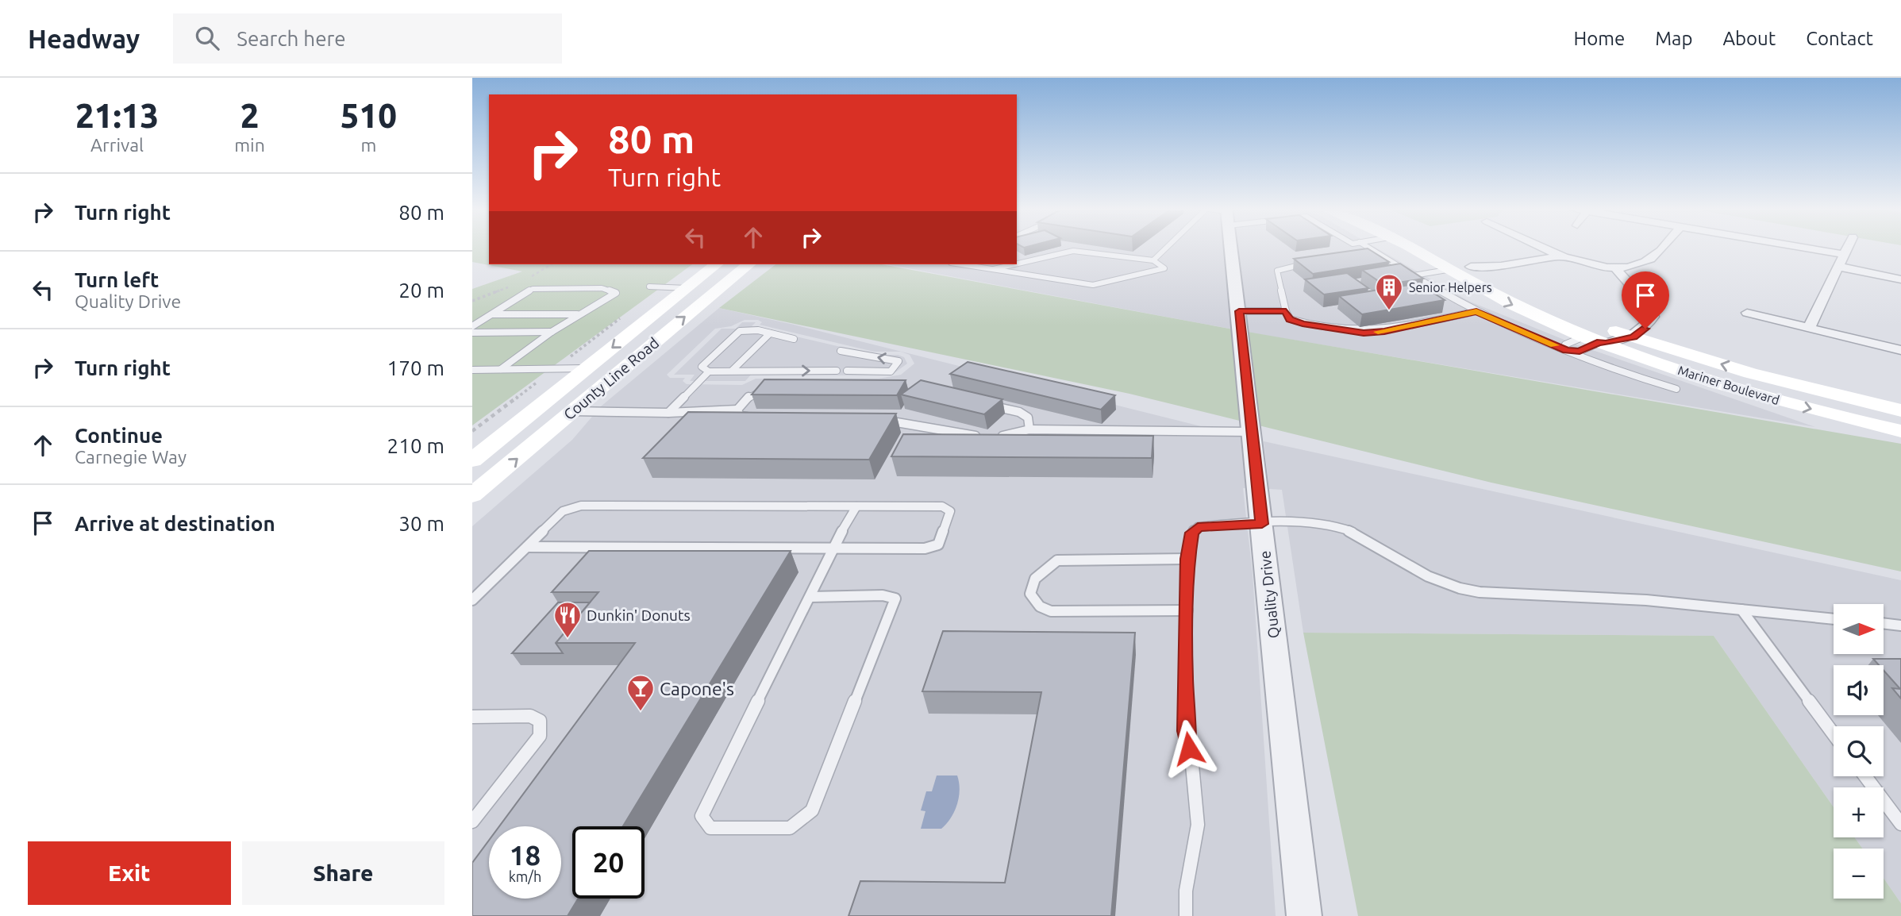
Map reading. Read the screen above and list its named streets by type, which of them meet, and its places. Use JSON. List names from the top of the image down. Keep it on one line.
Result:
{"streets":{"main road":["County Line Road","Mariner Boulevard"],"street":["Quality Drive"]},"places":{"building":["Senior Helpers"],"restaurant":["Dunkin' Donuts"],"bar":["Capone's"]},"north":"right","page":{"header":"Headway","search":"Search here","nav":["Home","Map","About","Contact"],"eta":["21:13","Arrival","2","min","510","m"],"turn":["80 m","Turn right"],"list":[{"name":"Turn right","value":"80 m"},{"name":"Turn left","note":"Quality Drive","value":"20 m"},{"name":"Turn right","value":"170 m"},{"name":"Continue","note":"Carnegie Way","value":"210 m"},{"name":"Arrive at destination","value":"30 m"}],"map_buttons":["+","−"],"speed":"18 km/h","limit":"20","buttons":["Exit","Share"]}}
